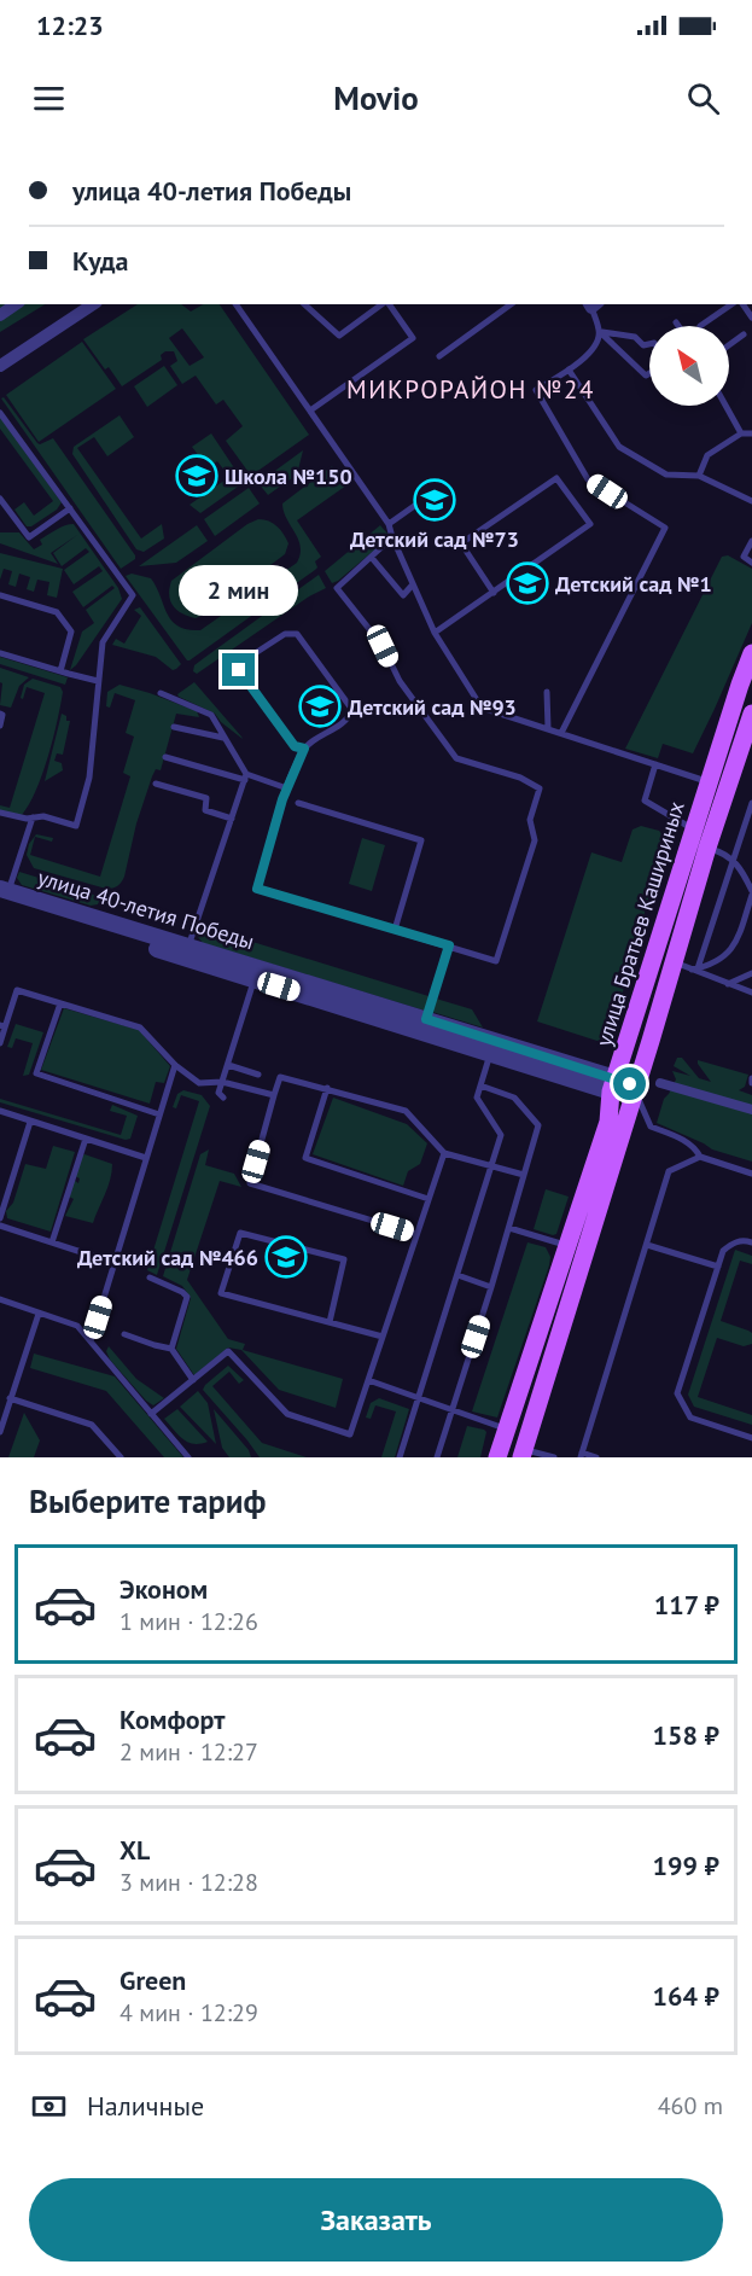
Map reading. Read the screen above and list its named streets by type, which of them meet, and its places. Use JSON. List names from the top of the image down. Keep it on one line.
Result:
{"streets":{"main road":["улица 40-летия Победы","улица Братьев Кашириных"]},"crossings":[["улица 40-летия Победы","улица Братьев Кашириных"]],"districts":["МИКРОРАЙОН №24"],"places":{"school or university":["Школа №150","Детский сад №73","Детский сад №1","Детский сад №93","Детский сад №466"]},"north":"top left","page":{"status":"12:23","header":"Movio","banner":["улица 40-летия Победы","Куда"],"bubble":"2 мин","heading":"Выберите тариф","list":[{"name":"Эконом","note":"1 мин · 12:26","value":"117 ₽"},{"name":"Комфорт","note":"2 мин · 12:27","value":"158 ₽"},{"name":"XL","note":"3 мин · 12:28","value":"199 ₽"},{"name":"Green","note":"4 мин · 12:29","value":"164 ₽"}],"pay":["Наличные","460 m"],"buttons":"Заказать"}}
